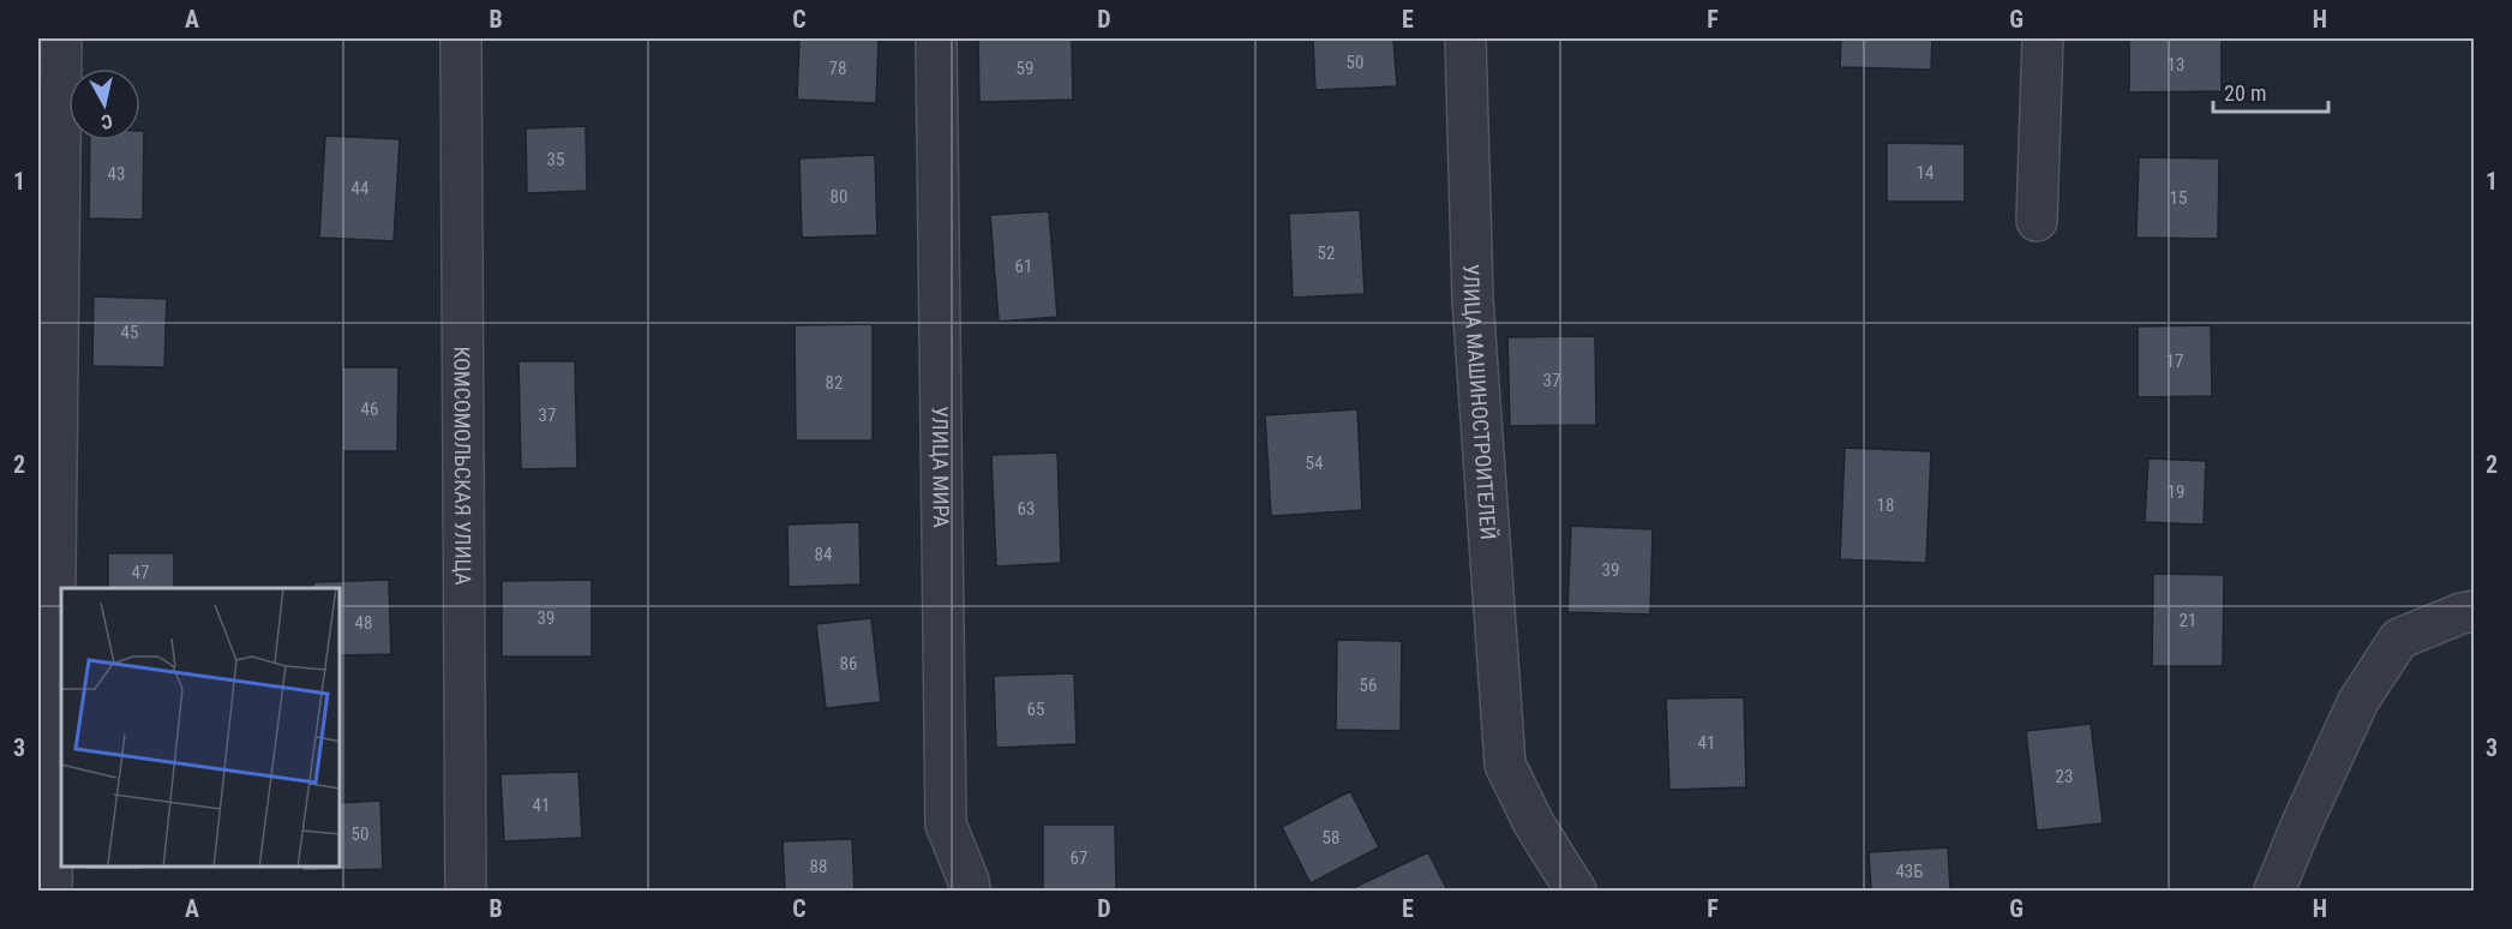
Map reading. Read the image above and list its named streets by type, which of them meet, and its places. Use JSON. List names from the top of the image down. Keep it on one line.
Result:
{"streets":{"street":["УЛИЦА МАШИНОСТРОИТЕЛЕЙ","КОМСОМОЛЬСКАЯ УЛИЦА","УЛИЦА МИРА"]},"house_numbers":["50","13","78","59","35","14","43","44","80","15","52","61","45","17","37","82","46","37","54","19","18","63","84","39","47","39","21","48","86","56","65","41","23","41","50","58","67","88","43Б"],"scale_bar":"20 m","north":"bottom","grid":{"columns":["A","B","C","D","E","F","G","H"],"rows":["1","2","3"]}}
